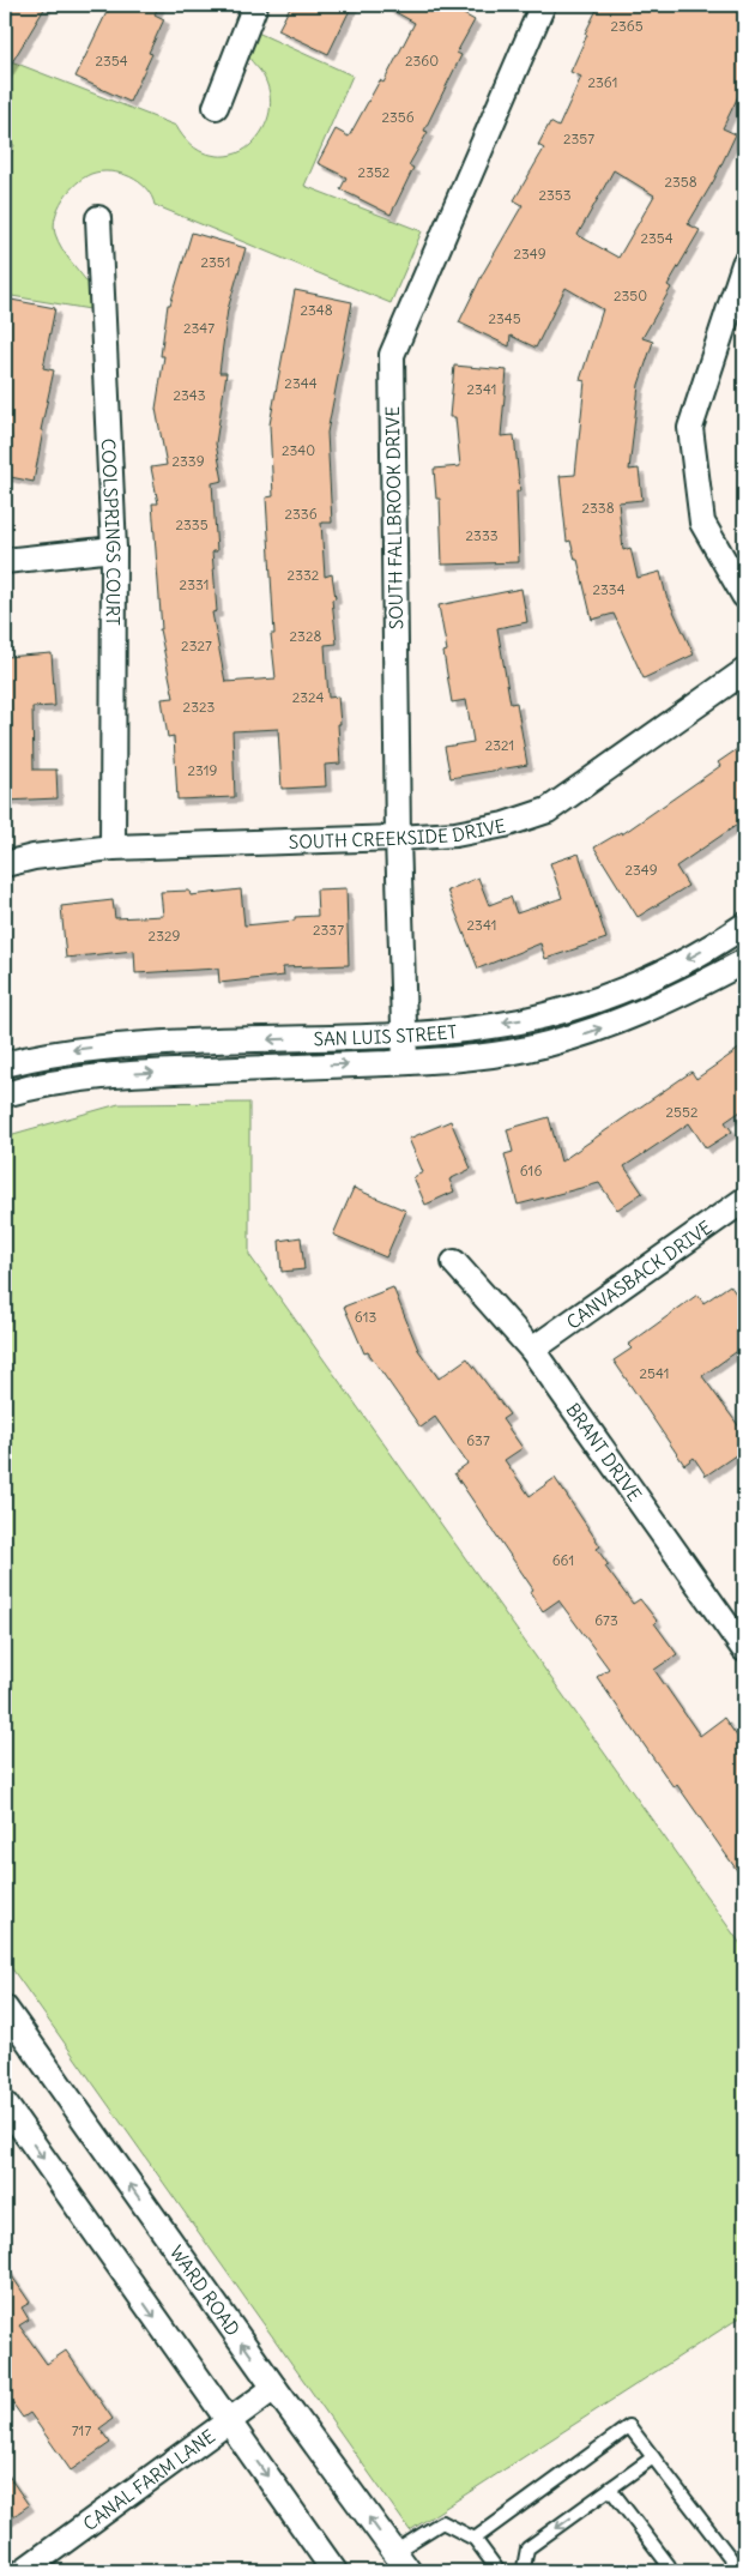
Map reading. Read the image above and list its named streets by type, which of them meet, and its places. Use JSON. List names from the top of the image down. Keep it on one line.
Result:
{"streets":{"street":["SOUTH FALLBROOK DRIVE","COOLSPRINGS COURT","SOUTH CREEKSIDE DRIVE","SAN LUIS STREET","CANVASBACK DRIVE","BRANT DRIVE","WARD ROAD","CANAL FARM LANE"]},"crossings":[["SOUTH FALLBROOK DRIVE","SOUTH CREEKSIDE DRIVE"],["SOUTH FALLBROOK DRIVE","SAN LUIS STREET"],["COOLSPRINGS COURT","SOUTH CREEKSIDE DRIVE"],["CANVASBACK DRIVE","BRANT DRIVE"],["WARD ROAD","CANAL FARM LANE"]],"house_numbers":["2365","2354","2360","2361","2356","2357","2352","2358","2353","2354","2349","2351","2350","2348","2345","2347","2344","2341","2343","2340","2339","2338","2336","2335","2333","2332","2331","2334","2328","2327","2324","2323","2321","2319","2349","2341","2337","2329","2552","616","613","2541","637","661","673","717"]}
